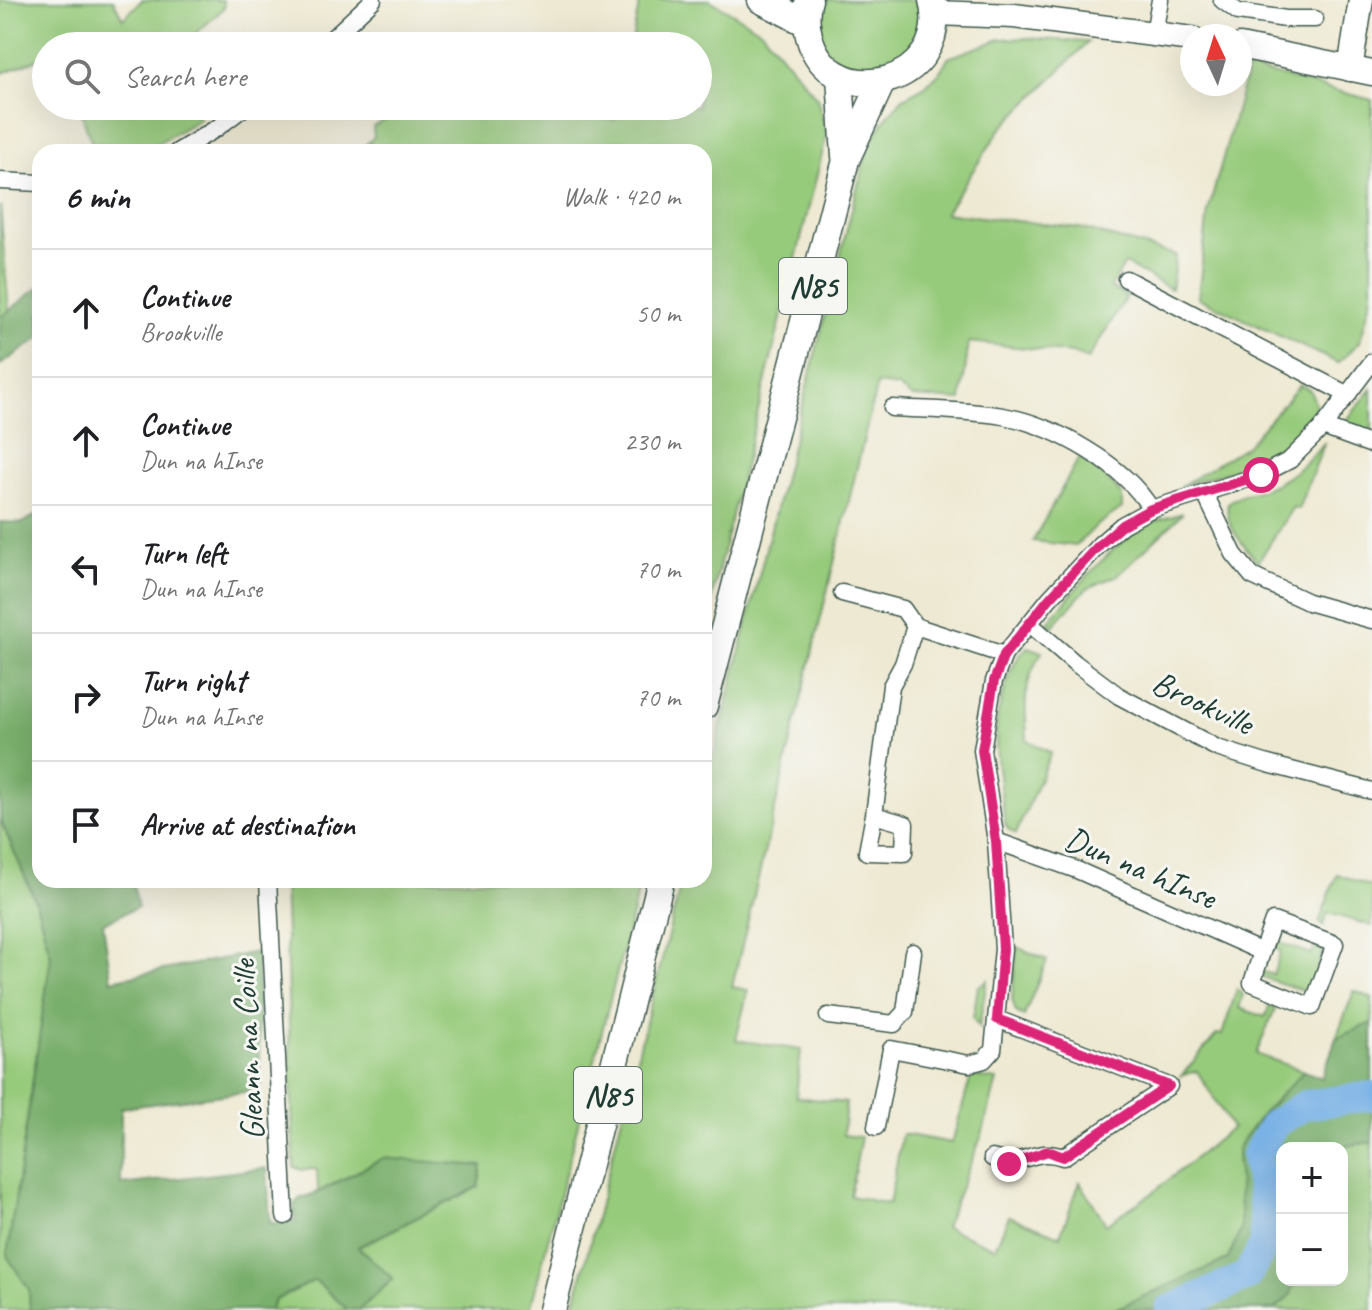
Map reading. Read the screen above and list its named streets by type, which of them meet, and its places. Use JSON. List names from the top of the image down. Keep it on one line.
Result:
{"streets":{"main road":["N85"],"street":["Brookville","Dun na hInse","Gleann na Coille"]},"north":"top","page":{"search":"Search here","heading":["6 min","Walk · 420 m"],"list":[["Continue","Brookville","50 m"],["Continue","Dun na hInse","230 m"],["Turn left","Dun na hInse","70 m"],["Turn right","Dun na hInse","70 m"],"Arrive at destination"],"map_buttons":["+","−"]}}
